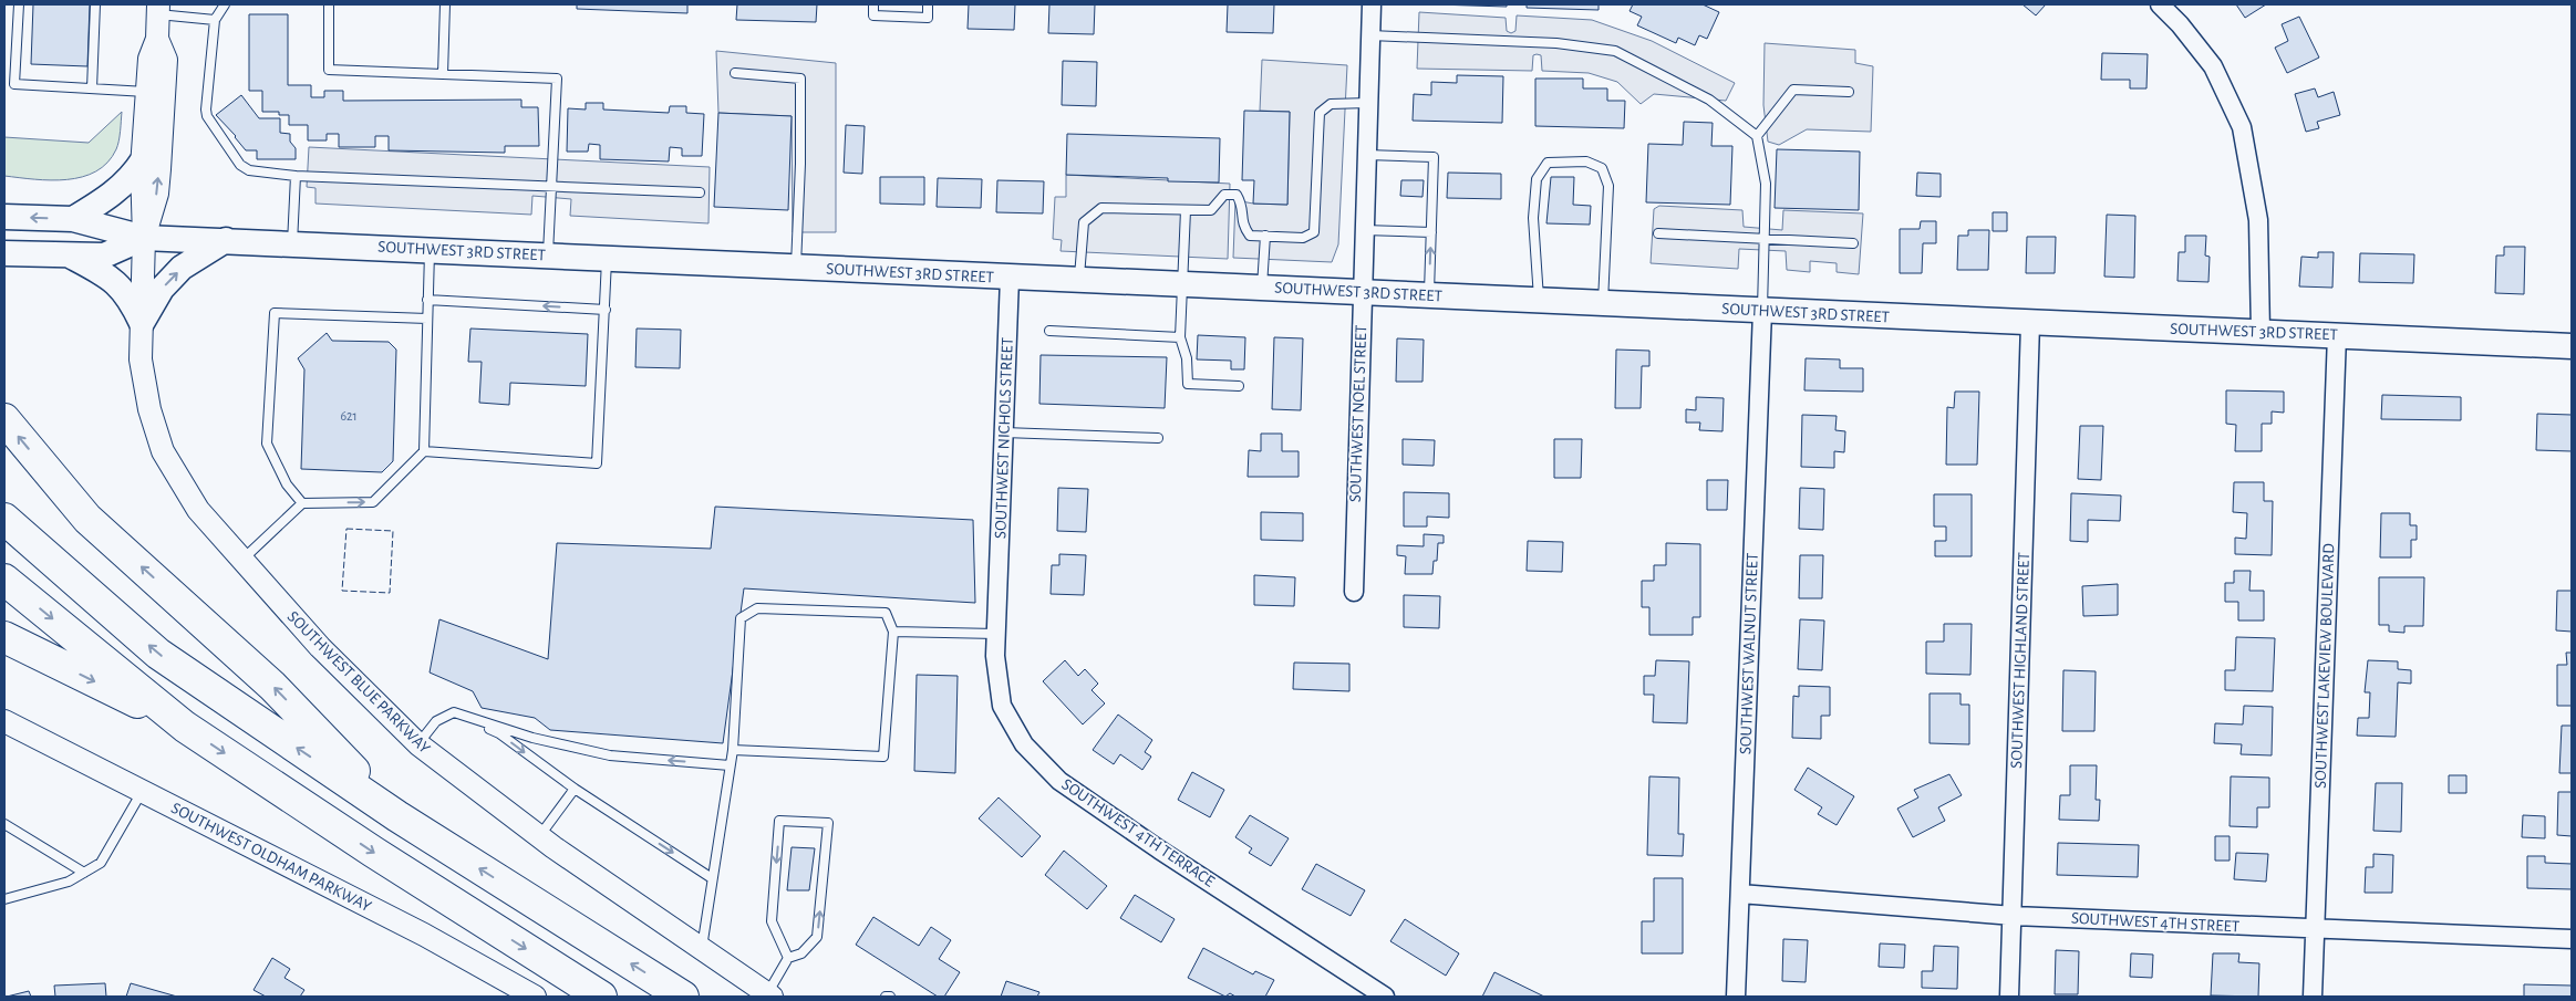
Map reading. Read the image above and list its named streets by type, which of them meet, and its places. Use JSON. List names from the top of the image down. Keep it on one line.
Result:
{"streets":{"main road":["SOUTHWEST 3RD STREET"],"street":["SOUTHWEST NOEL STREET","SOUTHWEST NICHOLS STREET","SOUTHWEST WALNUT STREET","SOUTHWEST HIGHLAND STREET","SOUTHWEST LAKEVIEW BOULEVARD","SOUTHWEST BLUE PARKWAY","SOUTHWEST 4TH TERRACE","SOUTHWEST OLDHAM PARKWAY","SOUTHWEST 4TH STREET"]},"crossings":[["SOUTHWEST 3RD STREET","SOUTHWEST NOEL STREET"],["SOUTHWEST 3RD STREET","SOUTHWEST NICHOLS STREET"],["SOUTHWEST 3RD STREET","SOUTHWEST WALNUT STREET"],["SOUTHWEST 3RD STREET","SOUTHWEST HIGHLAND STREET"],["SOUTHWEST 3RD STREET","SOUTHWEST LAKEVIEW BOULEVARD"],["SOUTHWEST 3RD STREET","SOUTHWEST BLUE PARKWAY"],["SOUTHWEST NICHOLS STREET","SOUTHWEST 4TH TERRACE"],["SOUTHWEST WALNUT STREET","SOUTHWEST 4TH STREET"],["SOUTHWEST HIGHLAND STREET","SOUTHWEST 4TH STREET"],["SOUTHWEST LAKEVIEW BOULEVARD","SOUTHWEST 4TH STREET"]],"house_numbers":["621"]}
